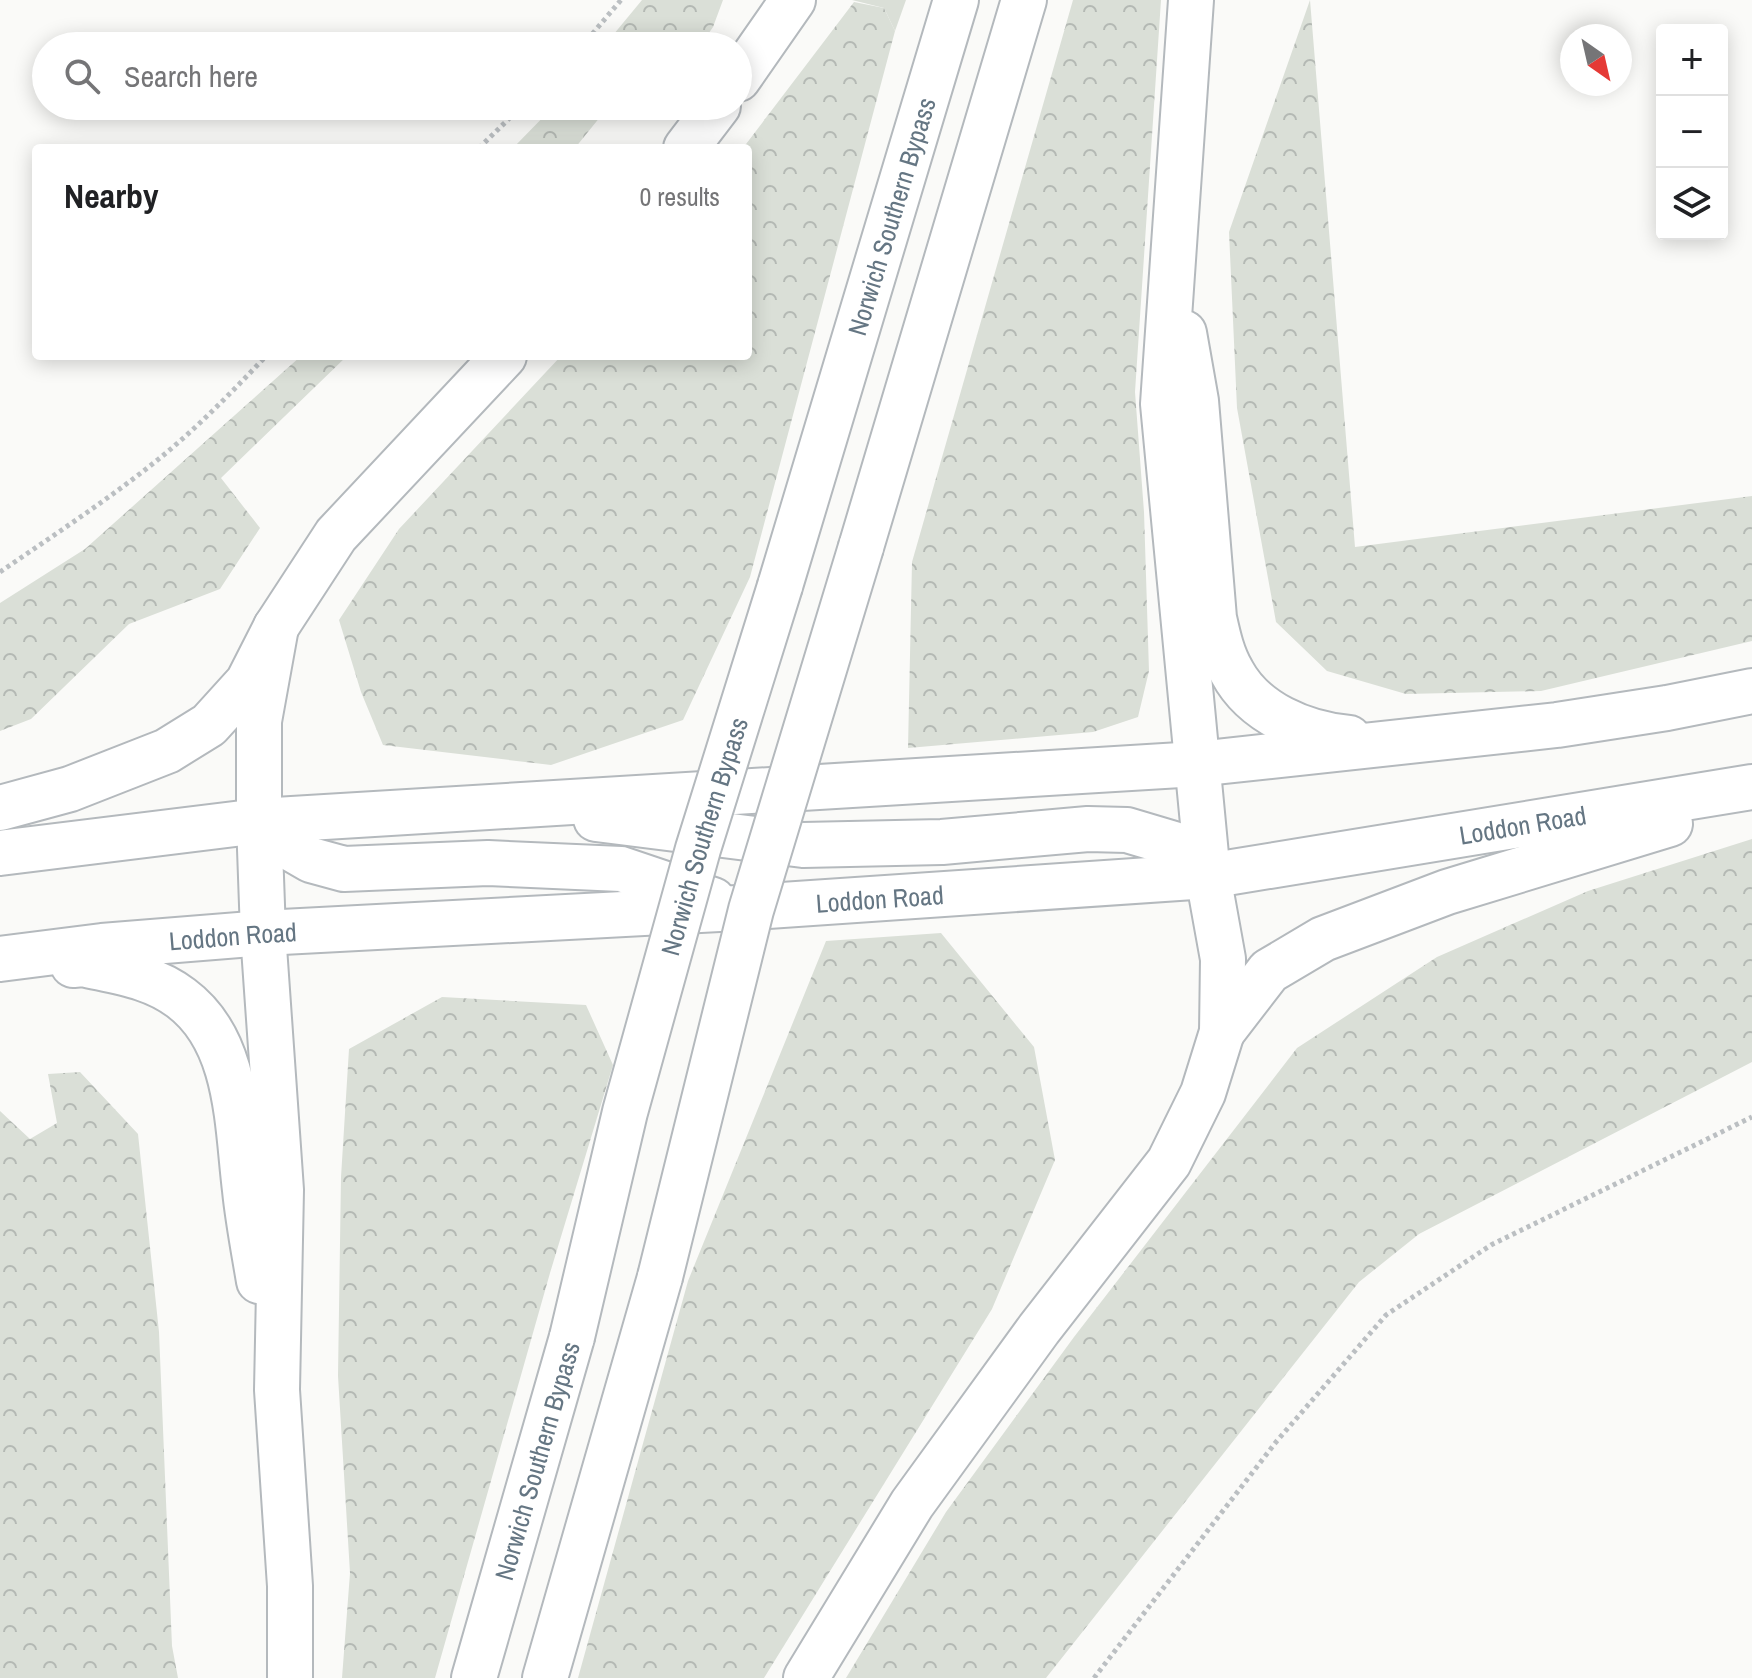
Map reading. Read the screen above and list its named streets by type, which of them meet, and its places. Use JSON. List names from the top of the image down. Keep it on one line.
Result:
{"streets":{"highway":["Norwich Southern Bypass","Loddon Road"]},"north":"bottom right","page":{"map_buttons":["+","−"],"search":"Search here","heading":["Nearby","0 results"]}}
